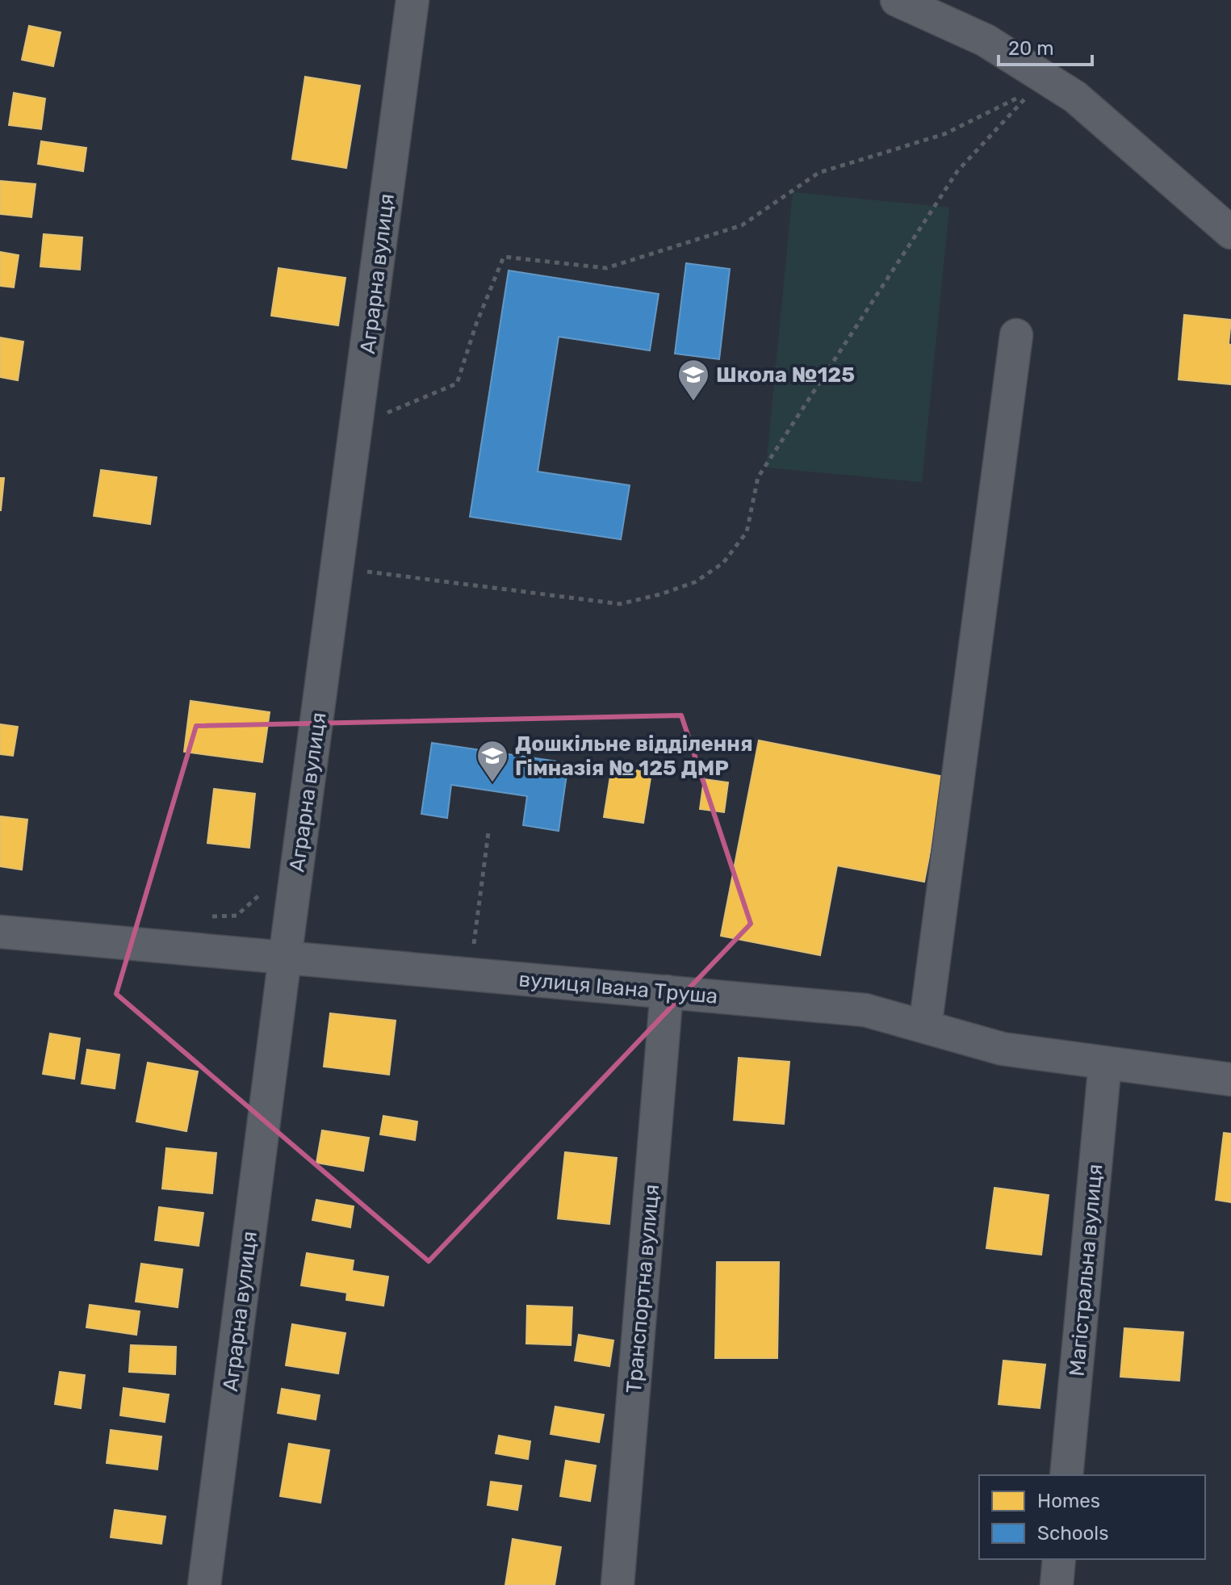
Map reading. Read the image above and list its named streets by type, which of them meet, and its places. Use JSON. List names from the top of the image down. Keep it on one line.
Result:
{"streets":{"street":["Аграрна вулиця","вулиця Івана Труша","Магістральна вулиця","Транспортна вулиця"]},"crossings":[["Аграрна вулиця","вулиця Івана Труша"],["вулиця Івана Труша","Магістральна вулиця"],["вулиця Івана Труша","Транспортна вулиця"]],"places":{"school or university":["Школа №125","Дошкільне відділення Гімназія № 125 ДМР"]},"legend":["Homes","Schools"],"scale_bar":"20 m"}
